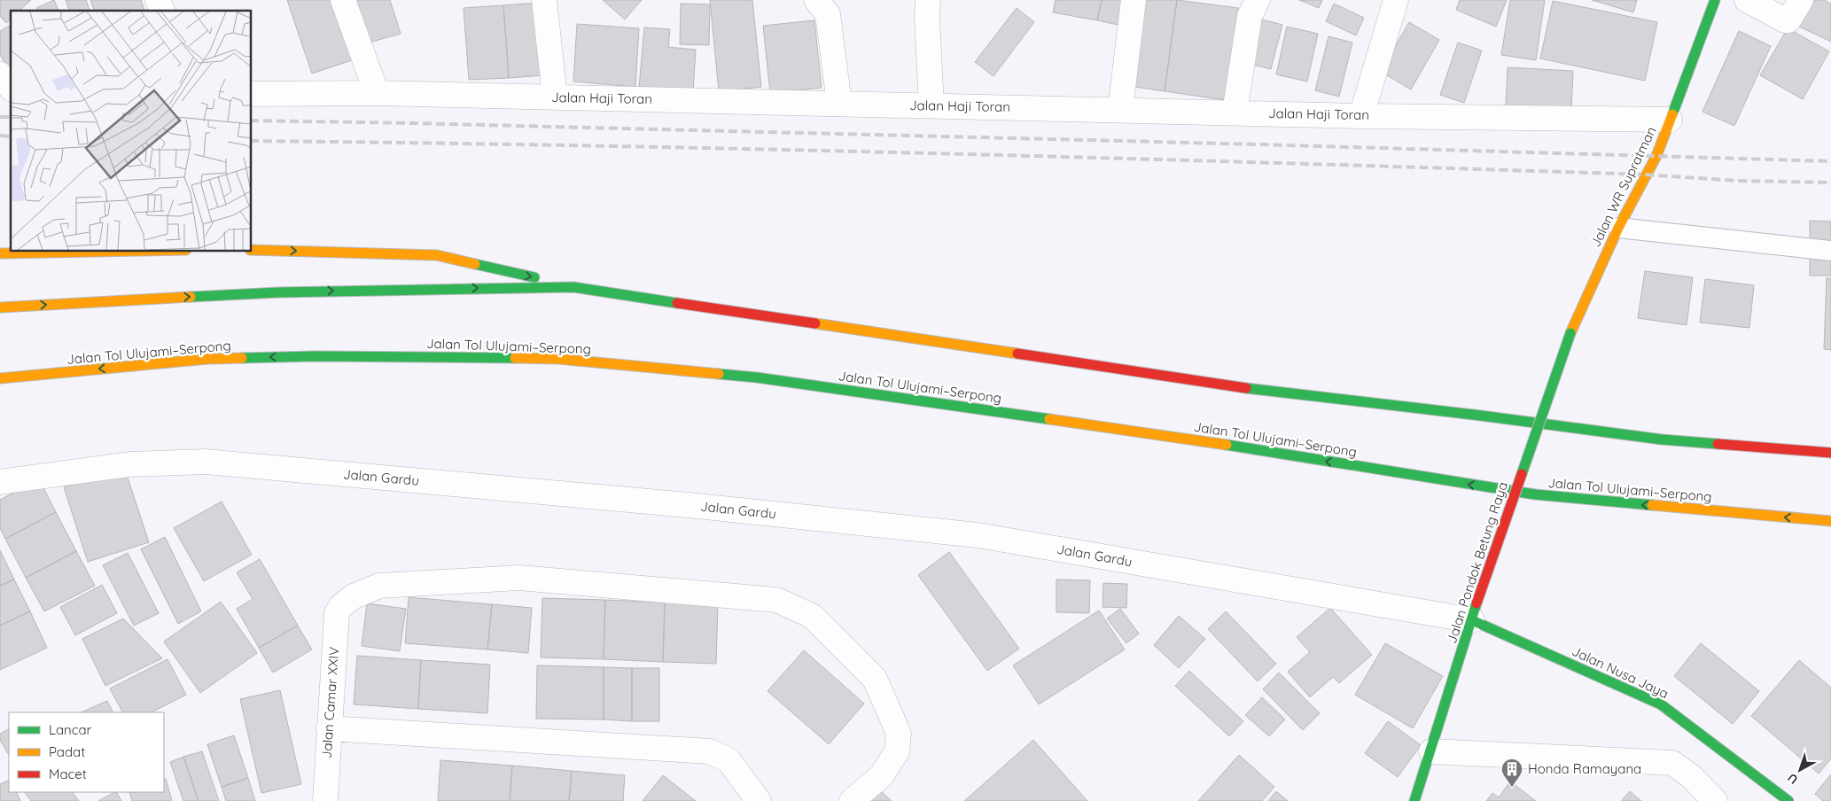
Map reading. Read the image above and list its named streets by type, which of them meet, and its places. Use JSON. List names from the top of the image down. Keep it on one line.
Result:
{"streets":{"main road":["Jalan WR Supratman","Jalan Tol Ulujami–Serpong","Jalan Pondok Betung Raya","Jalan Nusa Jaya"],"street":["Jalan Haji Toran","Jalan Gardu","Jalan Camar XXIV"]},"crossings":[["Jalan Haji Toran","Jalan WR Supratman"],["Jalan WR Supratman","Jalan Pondok Betung Raya"],["Jalan Gardu","Jalan Pondok Betung Raya"],["Jalan Gardu","Jalan Nusa Jaya"],["Jalan Pondok Betung Raya","Jalan Nusa Jaya"]],"places":{"building":["Honda Ramayana"]},"legend":["Lancar","Padat","Macet"],"north":"bottom left"}
